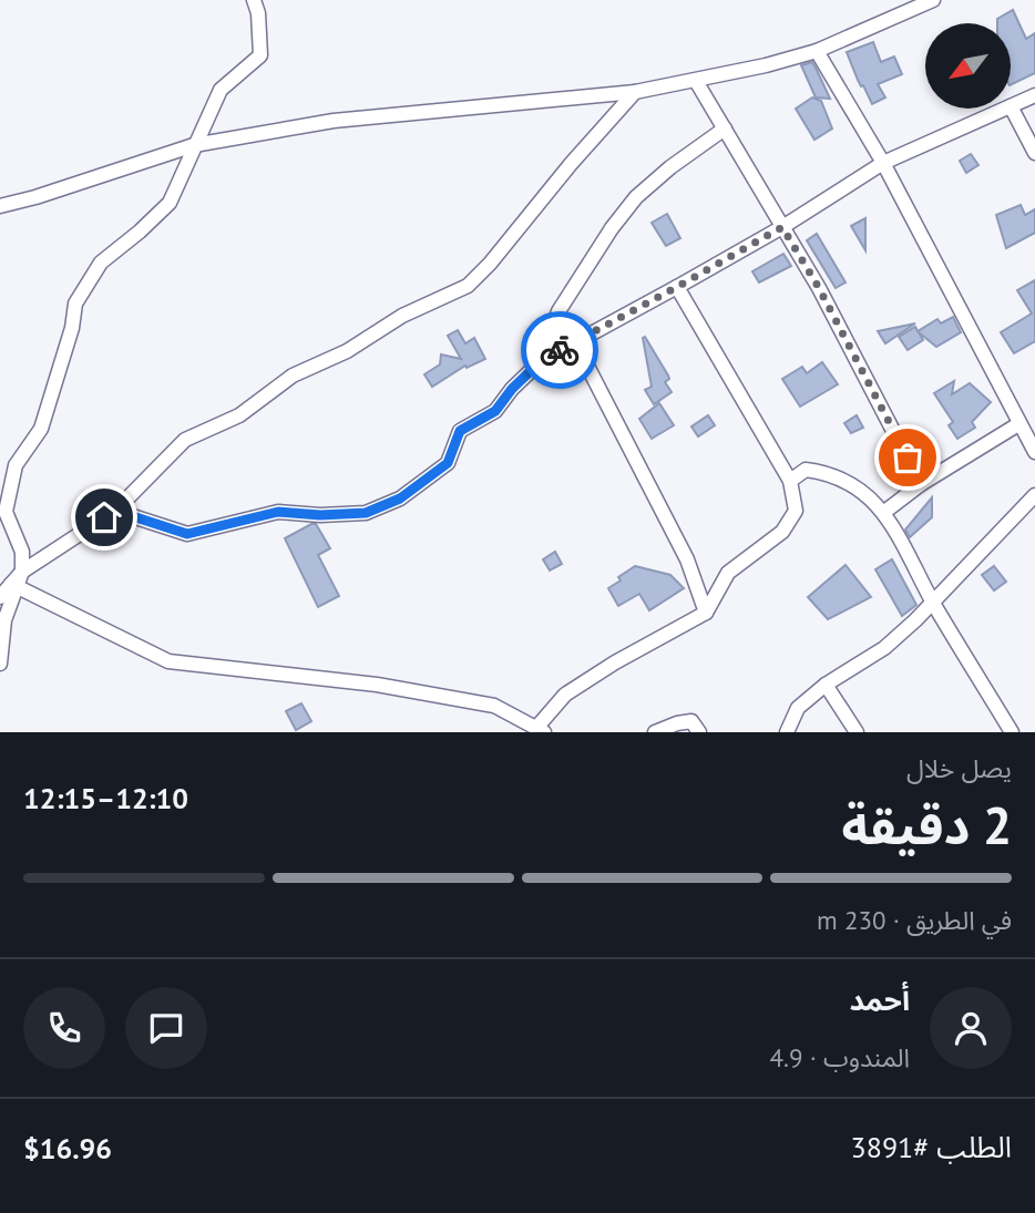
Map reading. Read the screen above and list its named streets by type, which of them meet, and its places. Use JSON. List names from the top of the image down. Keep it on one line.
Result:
{"north":"bottom left","page":{"heading":["2 دقيقة","يصل خلال","12:10–12:15"],"panel":["أحمد","المندوب · 4.9","الطلب #3891","$16.96"],"bar":"في الطريق · 230 m"}}
